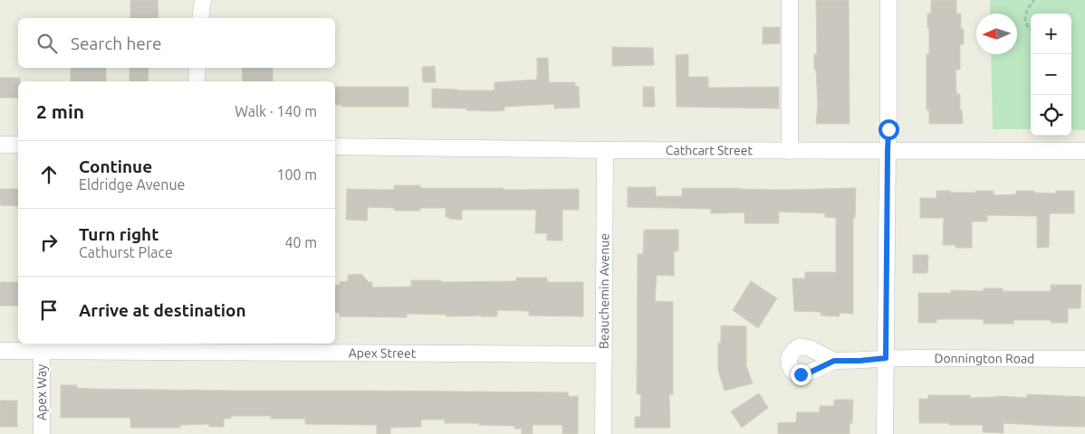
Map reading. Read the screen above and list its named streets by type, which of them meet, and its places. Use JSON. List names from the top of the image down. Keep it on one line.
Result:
{"streets":{"street":["Cathcart Street","Beauchemin Avenue","Apex Street","Donnington Road","Apex Way"]},"crossings":[["Cathcart Street","Beauchemin Avenue"],["Beauchemin Avenue","Apex Street"],["Apex Street","Apex Way"]],"north":"left","page":{"map_buttons":["+","−"],"search":"Search here","heading":["2 min","Walk · 140 m"],"list":[["Continue","Eldridge Avenue","100 m"],["Turn right","Cathurst Place","40 m"],"Arrive at destination"]}}
